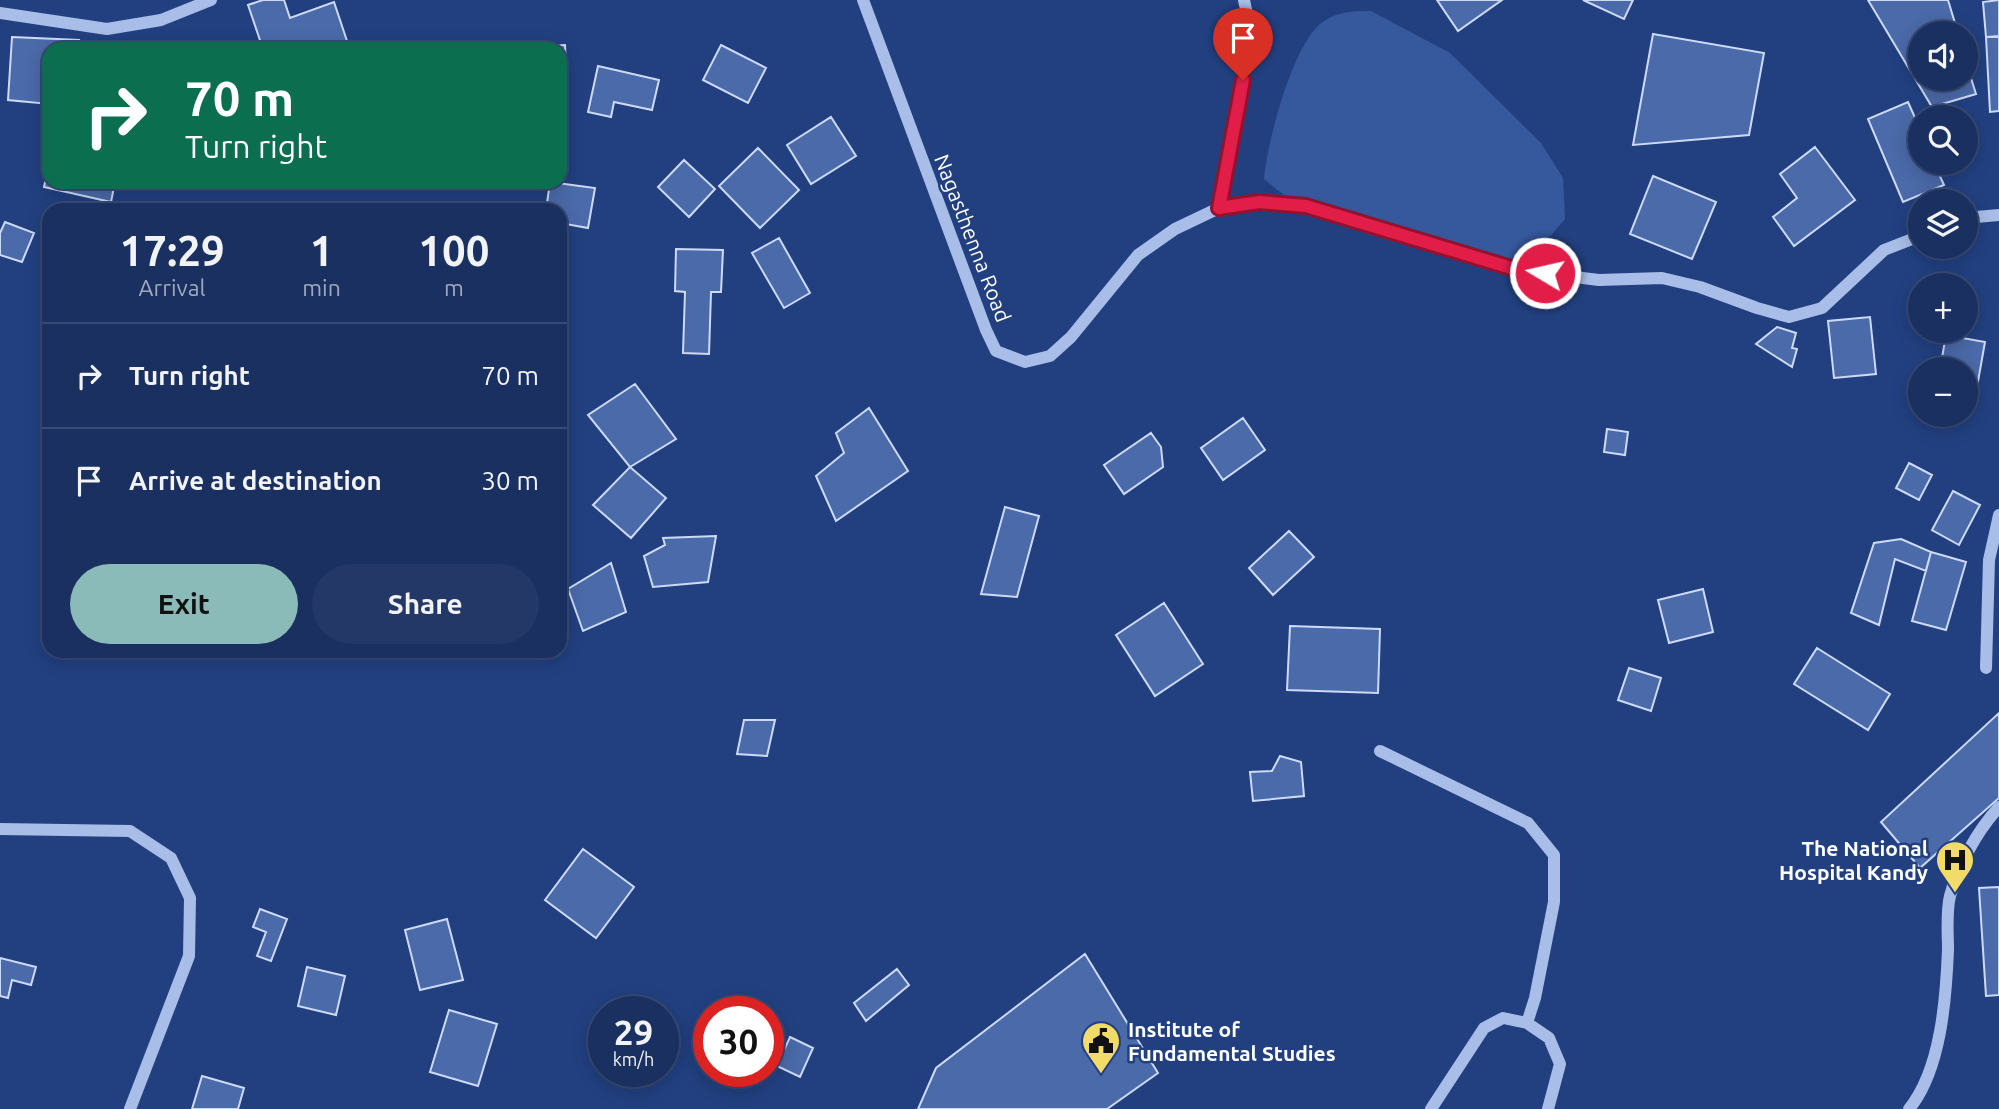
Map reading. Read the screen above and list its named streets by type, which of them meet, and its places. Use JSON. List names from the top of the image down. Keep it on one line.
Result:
{"streets":{"street":["Nagasthenna Road"]},"places":{"hospital":["The National Hospital Kandy"],"public building":["Institute of Fundamental Studies"]},"page":{"map_buttons":["+","−"],"turn":["70 m","Turn right"],"eta":["17:29","Arrival","1","min","100","m"],"list":[{"name":"Turn right","value":"70 m"},{"name":"Arrive at destination","value":"30 m"}],"buttons":["Exit","Share"],"speed":"29 km/h","limit":"30"}}
